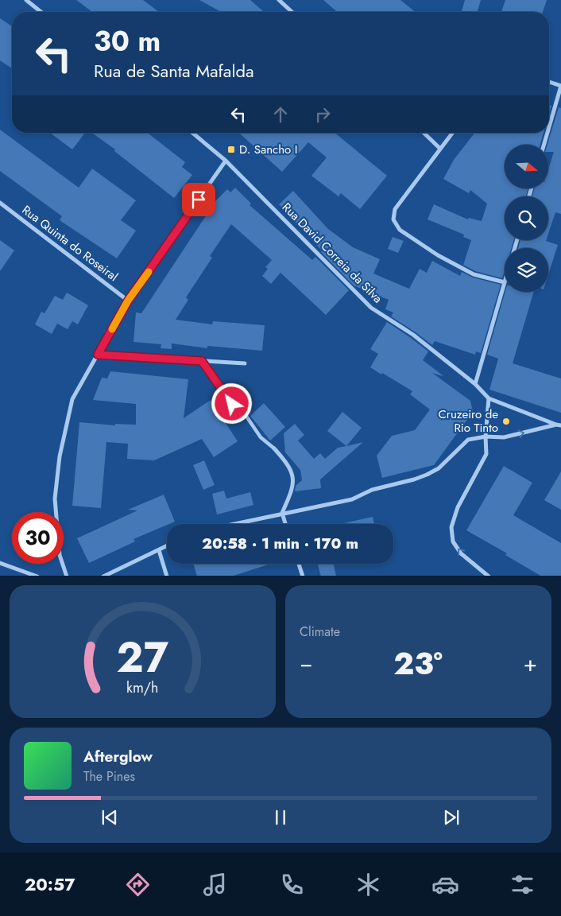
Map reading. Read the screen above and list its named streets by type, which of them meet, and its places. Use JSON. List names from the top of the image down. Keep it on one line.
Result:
{"streets":{"street":["Rua Quinta do Roseiral","Rua David Correia da Silva"]},"places":{"transit":["D. Sancho I"],"other":["Cruzeiro de Rio Tinto"]},"north":"right","page":{"turn":["30 m","Rua de Santa Mafalda"],"limit":"30","trip":"20:58 · 1 min · 170 m","tile":"Climate","heat":["−","23°","+"],"song":["Afterglow","The Pines"],"tabs":"20:57","gauge":["27","km/h"]}}
